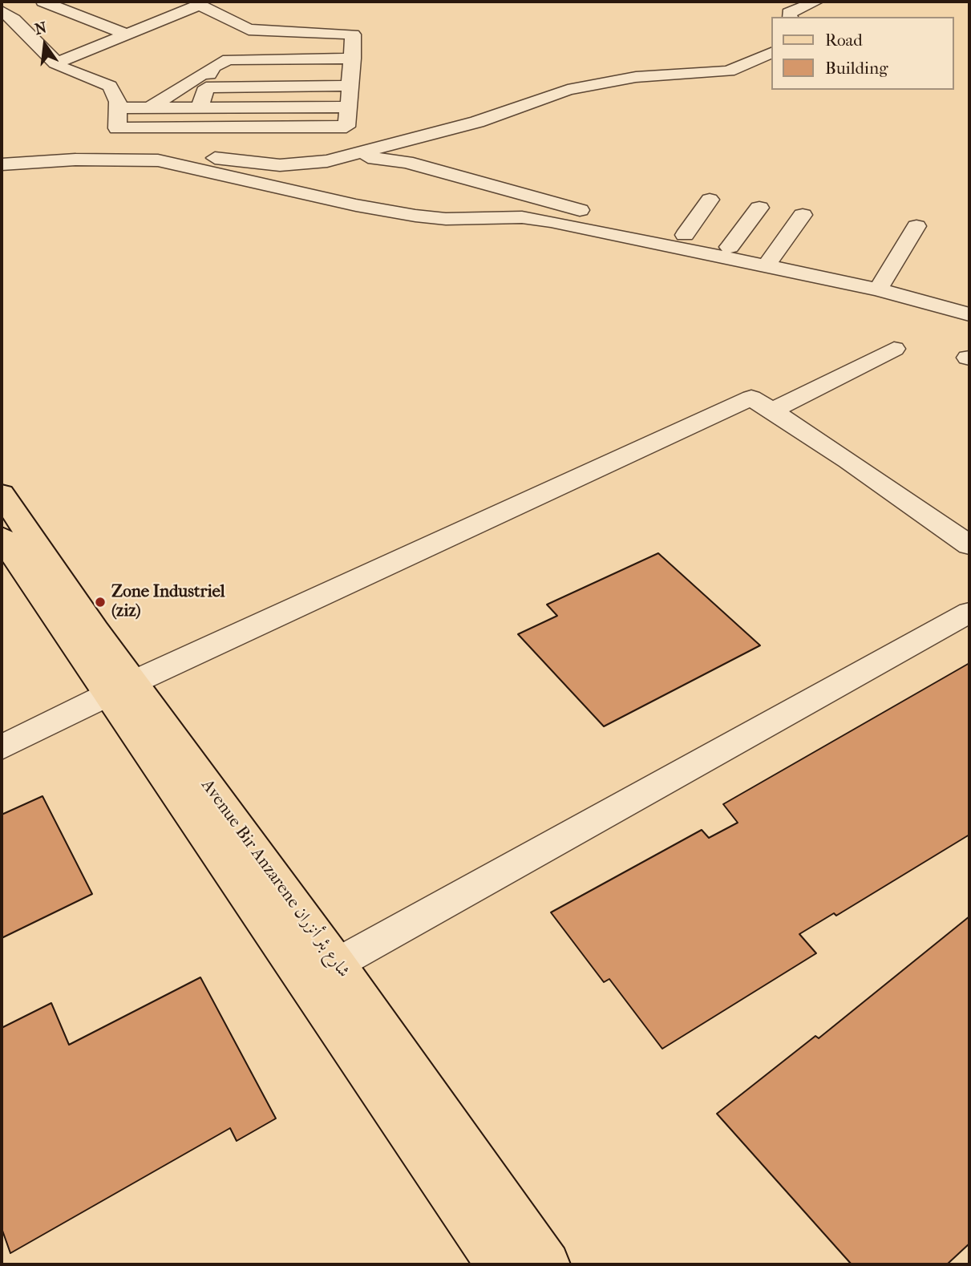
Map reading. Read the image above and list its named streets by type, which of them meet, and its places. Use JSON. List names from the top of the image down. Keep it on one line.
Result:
{"streets":{"main road":["Avenue Bir Anzarene شارع بئر أنزران"]},"places":["Zone Industriel (ziz)"],"legend":["Road","Building"],"north":"top"}
